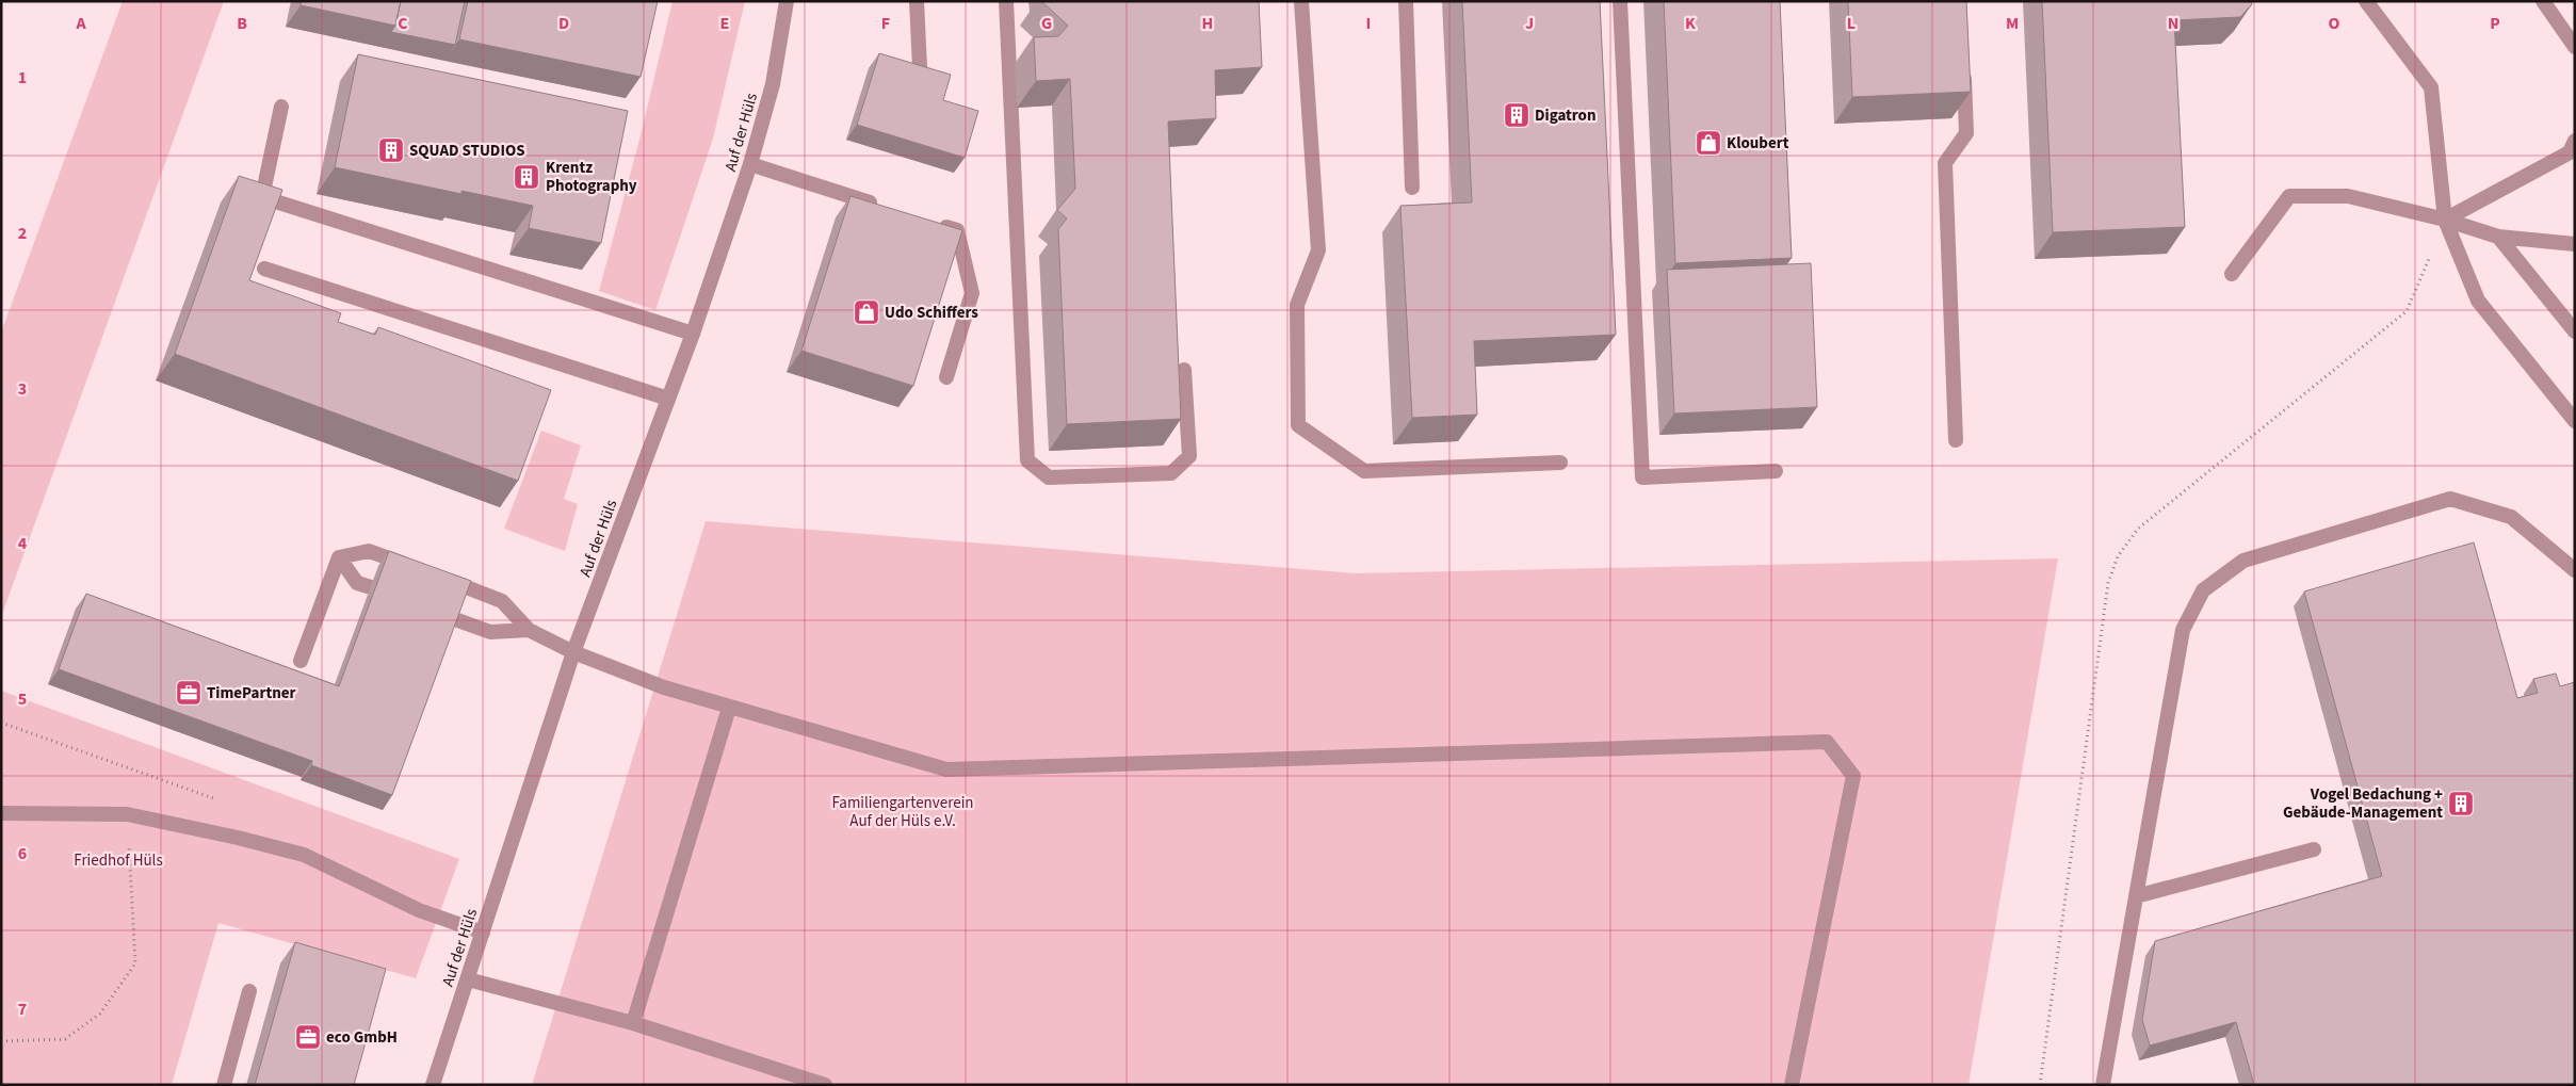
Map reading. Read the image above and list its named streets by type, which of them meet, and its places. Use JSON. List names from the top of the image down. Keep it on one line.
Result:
{"streets":{"street":["Auf der Hüls"]},"parks":["Familiengartenverein Auf der Hüls e.V.","Friedhof Hüls"],"places":{"building":["Digatron","SQUAD STUDIOS","Krentz Photography","Vogel Bedachung + Gebäude-Management"],"shop":["Kloubert","Udo Schiffers"],"office":["TimePartner","eco GmbH"]},"grid":{"columns":["A","B","C","D","E","F","G","H","I","J","K","L","M","N","O","P"],"rows":["1","2","3","4","5","6","7"]}}
